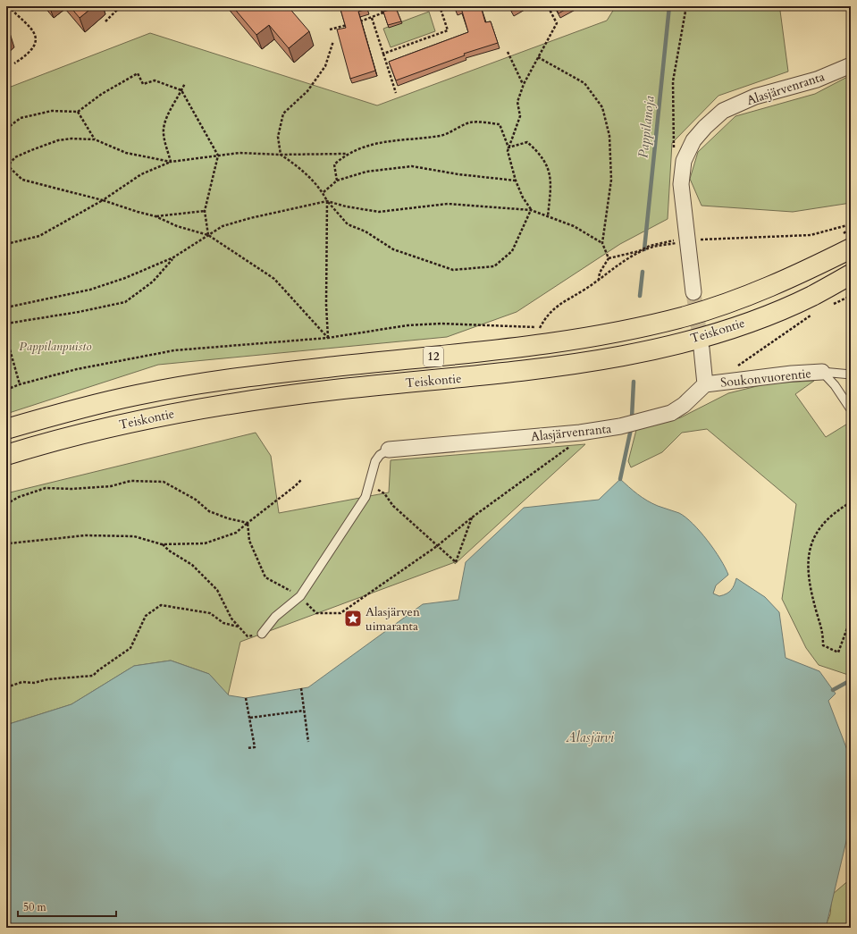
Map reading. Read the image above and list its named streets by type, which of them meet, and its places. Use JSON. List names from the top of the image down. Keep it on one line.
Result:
{"streets":{"highway":["Teiskontie","12"],"street":["Alasjärvenranta","Soukonvuorentie"]},"crossings":[["Alasjärvenranta","Soukonvuorentie"]],"water":["Pappilanoja","Alasjärvi"],"parks":["Pappilanpuisto"],"places":{"place":["Alasjärven uimaranta"]},"scale_bar":"50 m"}
